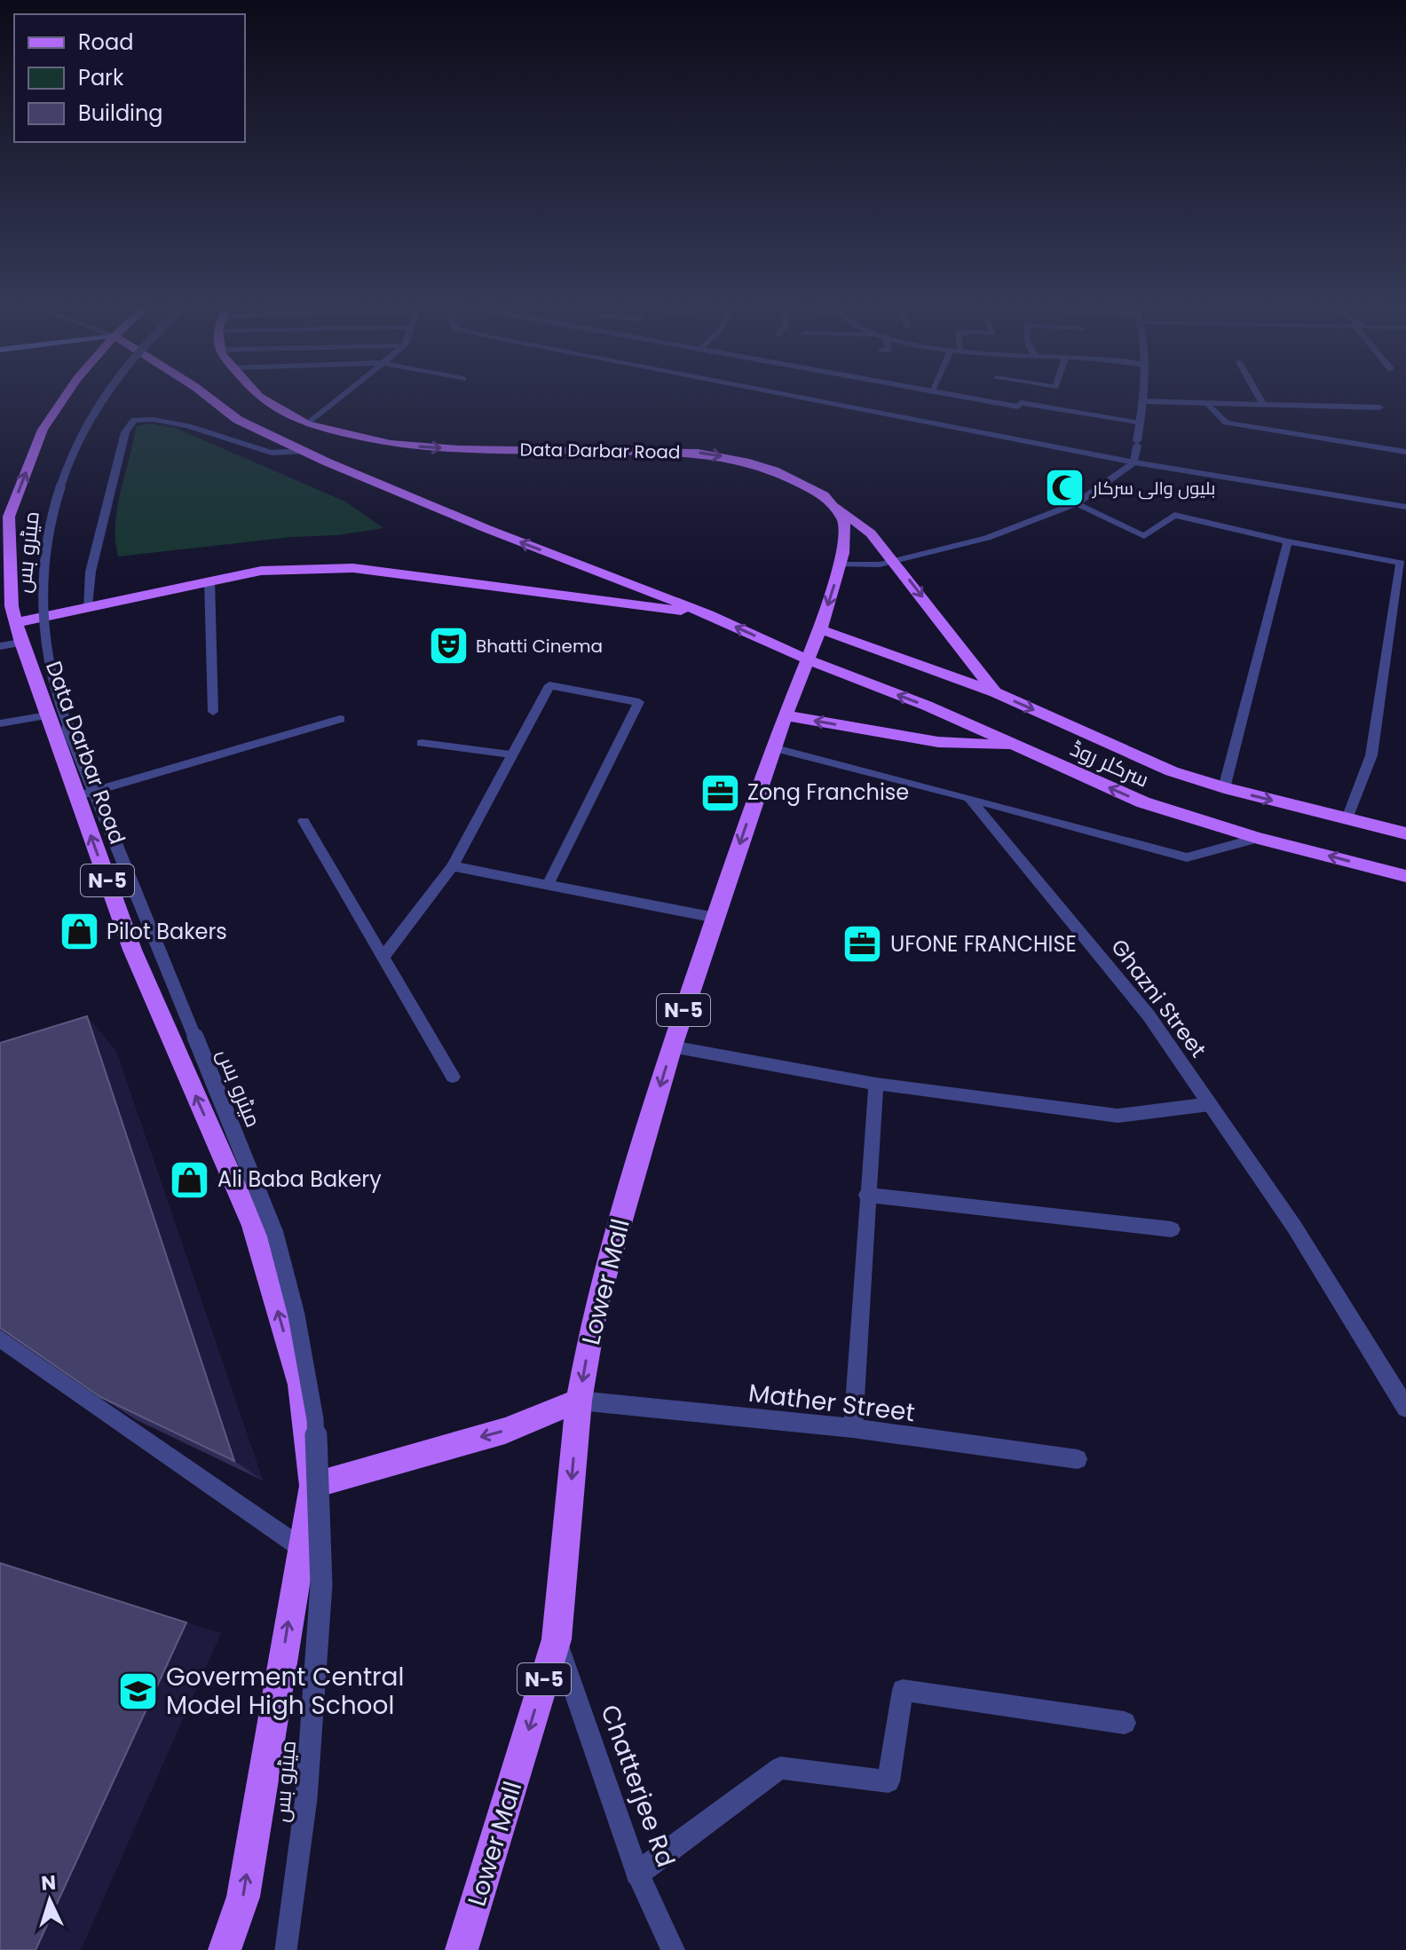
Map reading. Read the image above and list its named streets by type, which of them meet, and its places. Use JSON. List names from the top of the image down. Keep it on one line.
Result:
{"streets":{"main road":["Data Darbar Road","سرکلر روڈ","N-5","Lower Mall"],"street":["میٹرو بس","Ghazni Street","Mather Street","Chatterjee Rd"]},"crossings":[["Data Darbar Road","سرکلر روڈ"],["Data Darbar Road","N-5"],["سرکلر روڈ","N-5"],["سرکلر روڈ","Lower Mall"],["N-5","Lower Mall"],["Lower Mall","Mather Street"],["Lower Mall","Chatterjee Rd"]],"one_way":["Lower Mall"],"places":{"mosque":["بلیوں والی سرکار"],"theatre":["Bhatti Cinema"],"office":["Zong Franchise","UFONE FRANCHISE"],"shop":["Pilot Bakers","Ali Baba Bakery"],"school or university":["Goverment Central Model High School"]},"legend":["Road","Park","Building"],"north":"top"}
